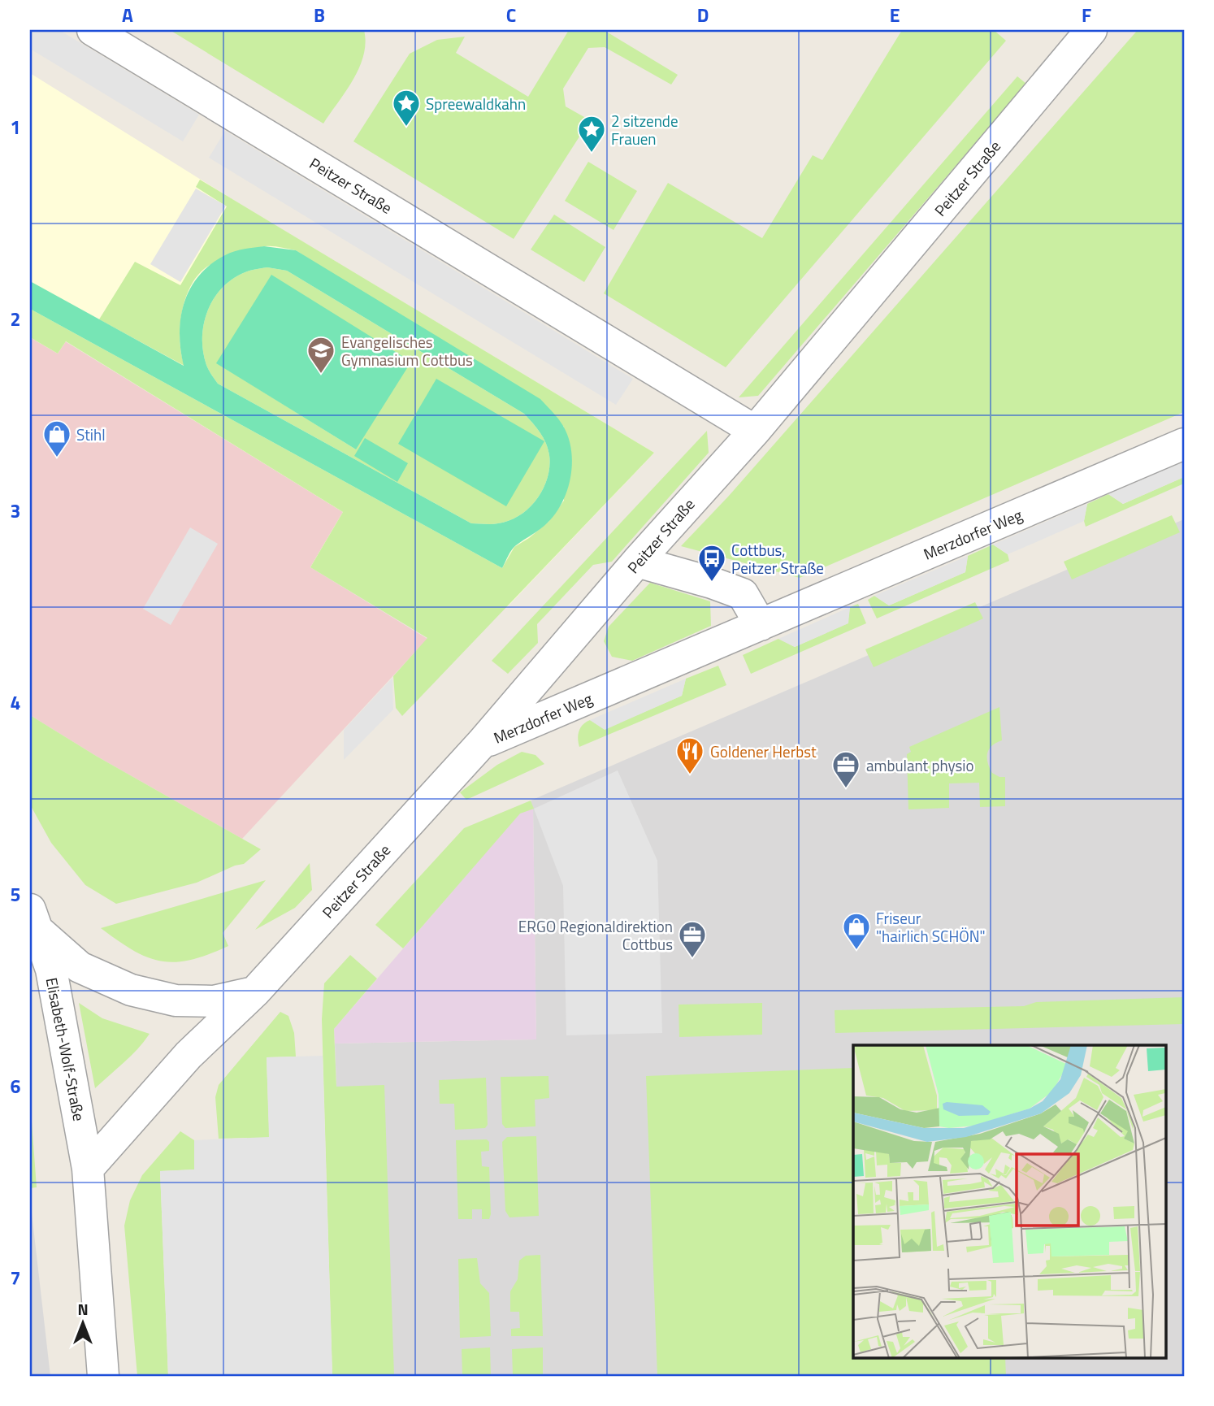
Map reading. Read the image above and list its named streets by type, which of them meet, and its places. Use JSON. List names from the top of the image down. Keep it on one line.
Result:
{"streets":{"street":["Peitzer Straße","Merzdorfer Weg","Elisabeth-Wolf-Straße"]},"crossings":[["Peitzer Straße","Merzdorfer Weg"],["Peitzer Straße","Elisabeth-Wolf-Straße"]],"places":{"place":["Spreewaldkahn","2 sitzende Frauen"],"school or university":["Evangelisches Gymnasium Cottbus"],"shop":["Stihl","Friseur \"hairlich SCHÖN\""],"bus stop":["Cottbus, Peitzer Straße"],"restaurant":["Goldener Herbst"],"office":["ambulant physio","ERGO Regionaldirektion Cottbus"]},"north":"top","grid":{"columns":["A","B","C","D","E","F"],"rows":["1","2","3","4","5","6","7"]}}
